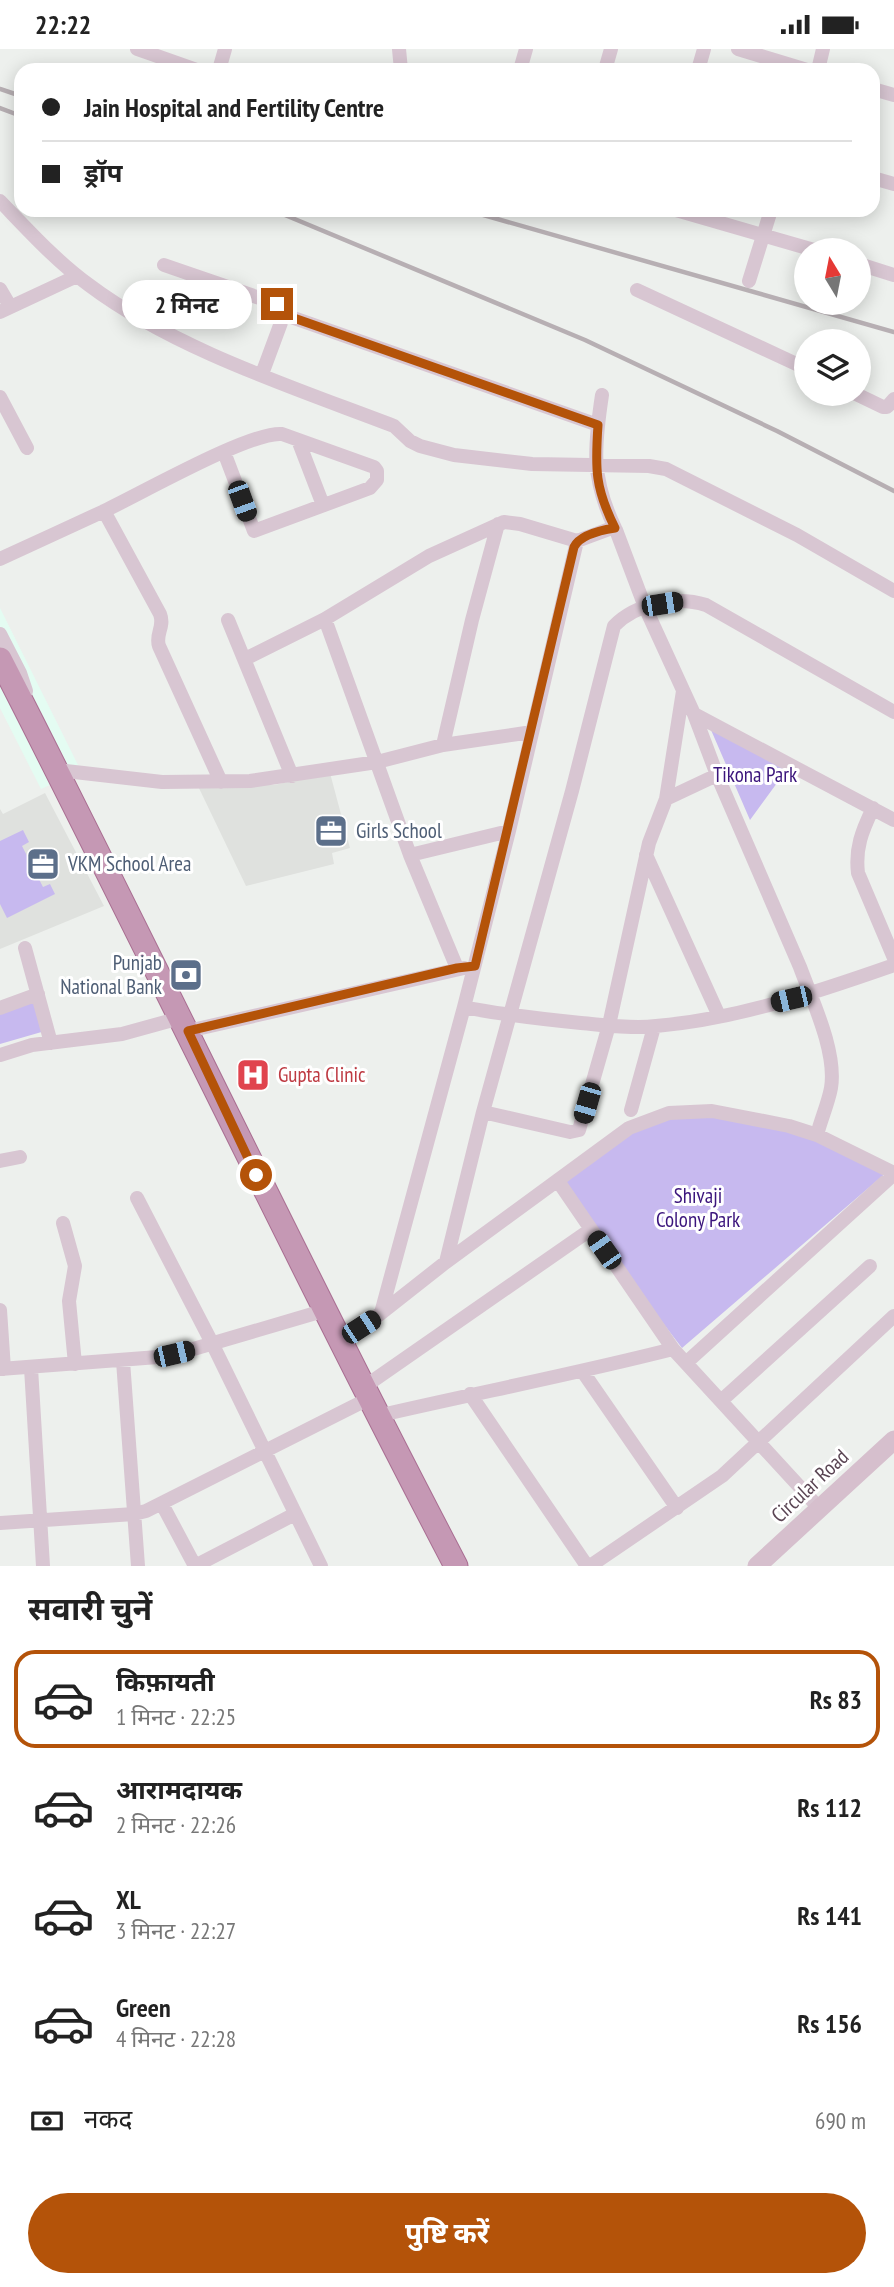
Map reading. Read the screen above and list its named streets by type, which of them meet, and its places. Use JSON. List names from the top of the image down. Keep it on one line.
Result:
{"streets":{"main road":["Circular Road"]},"parks":["Tikona Park","Shivaji Colony Park"],"places":{"office":["Girls School","VKM School Area"],"bank":["Punjab National Bank"],"hospital":["Gupta Clinic"]},"north":"top","page":{"status":"22:22","banner":["Jain Hospital and Fertility Centre","ड्रॉप"],"bubble":"2 मिनट","heading":"सवारी चुनें","list":[{"name":"किफ़ायती","note":"1 मिनट · 22:25","value":"Rs 83"},{"name":"आरामदायक","note":"2 मिनट · 22:26","value":"Rs 112"},{"name":"XL","note":"3 मिनट · 22:27","value":"Rs 141"},{"name":"Green","note":"4 मिनट · 22:28","value":"Rs 156"}],"pay":["नकद","690 m"],"buttons":"पुष्टि करें"}}
